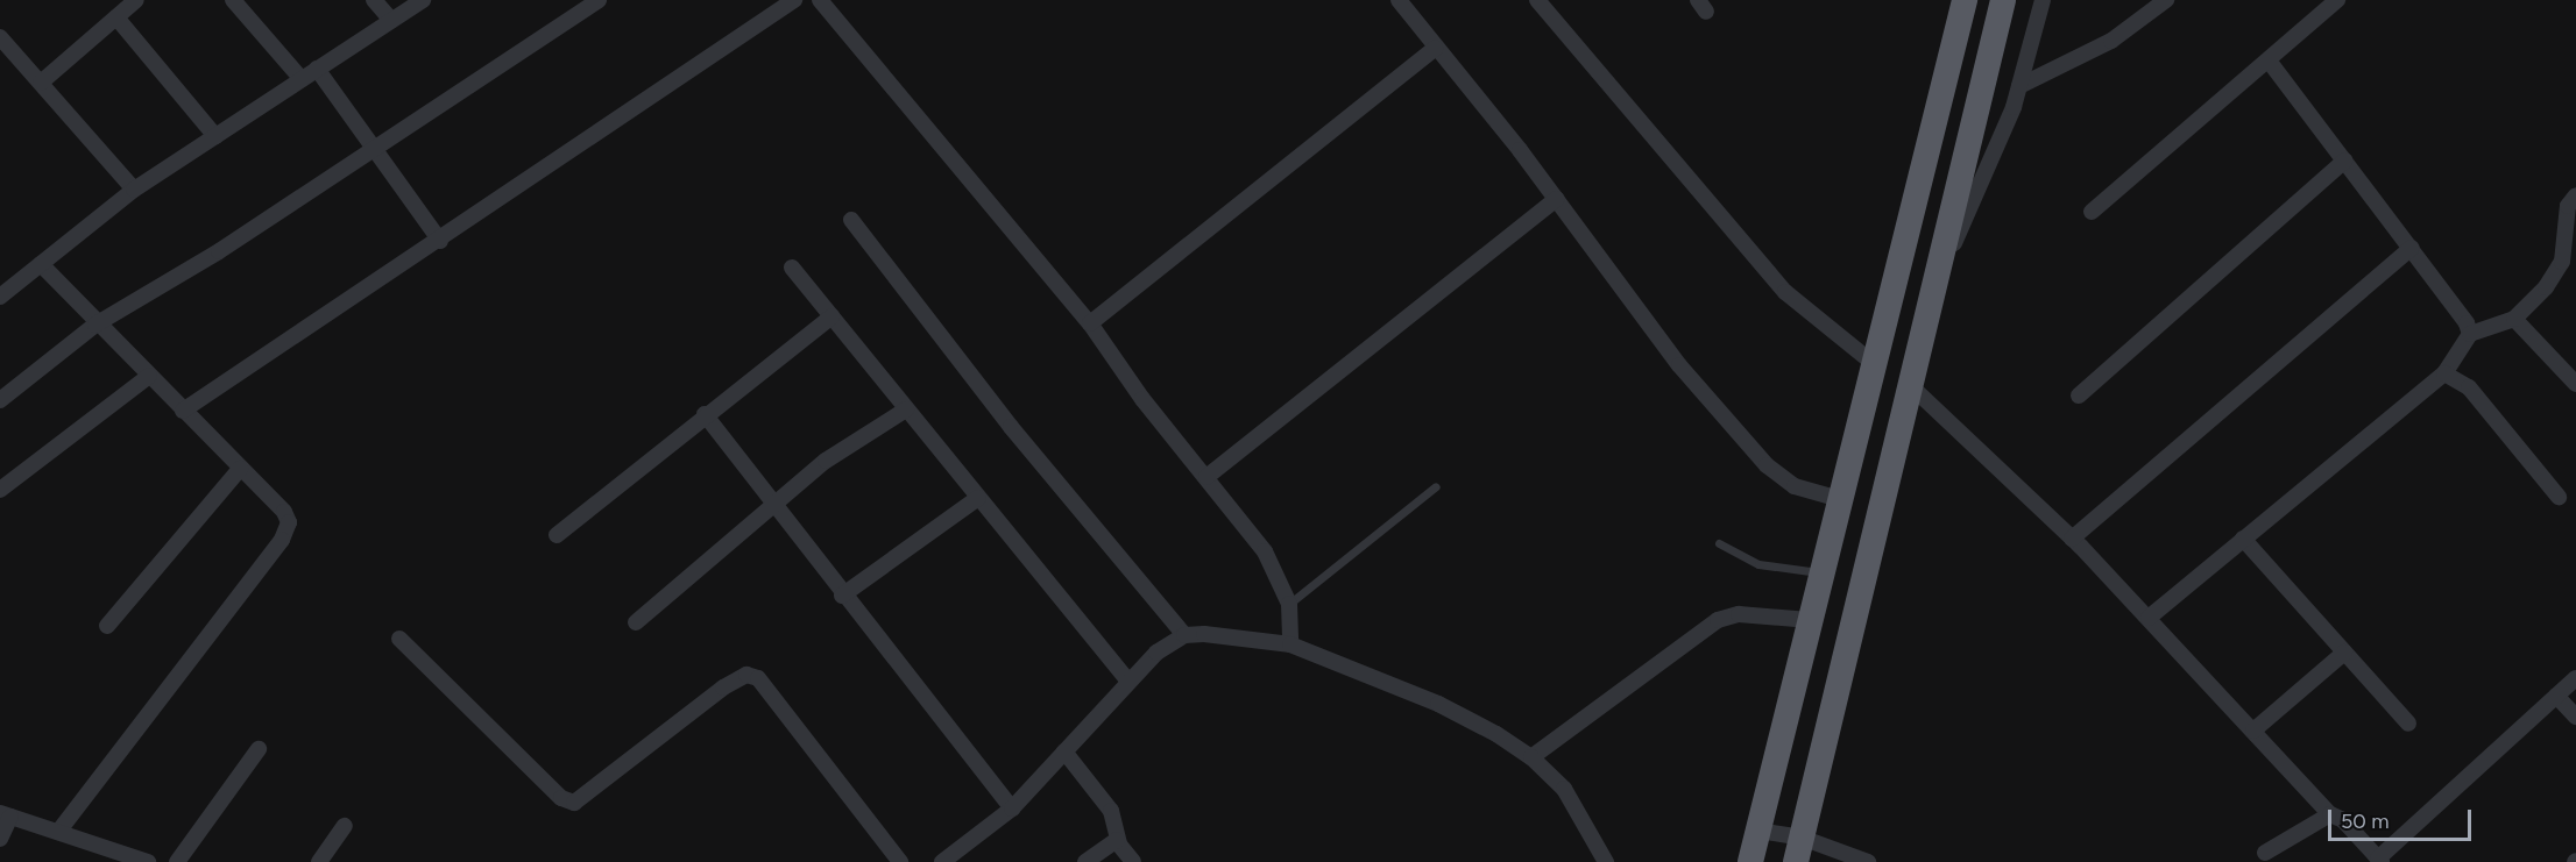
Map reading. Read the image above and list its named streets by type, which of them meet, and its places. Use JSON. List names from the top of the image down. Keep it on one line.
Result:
{"scale_bar":"50 m"}
